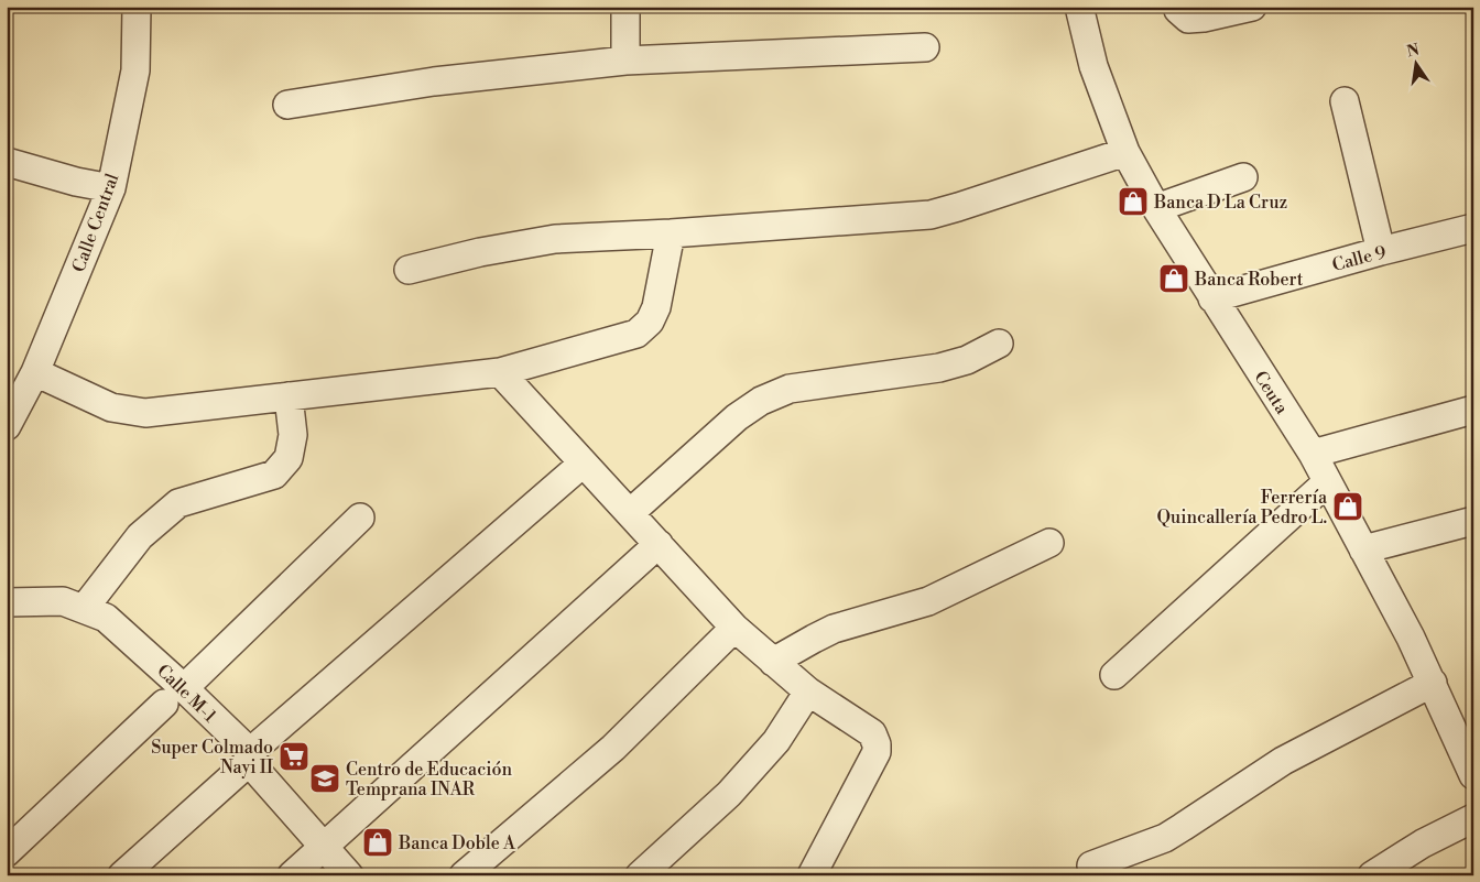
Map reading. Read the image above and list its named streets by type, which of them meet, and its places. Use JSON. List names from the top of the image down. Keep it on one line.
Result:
{"streets":{"street":["Calle Central","Calle 9","Ceuta","Calle M-1"]},"crossings":[["Calle 9","Ceuta"]],"places":{"shop":["Banca D La Cruz","Banca Robert","Ferrería Quincallería Pedro L.","Banca Doble A"],"supermarket":["Super Colmado Nayi II"],"school or university":["Centro de Educación Temprana INAR"]},"north":"top"}
